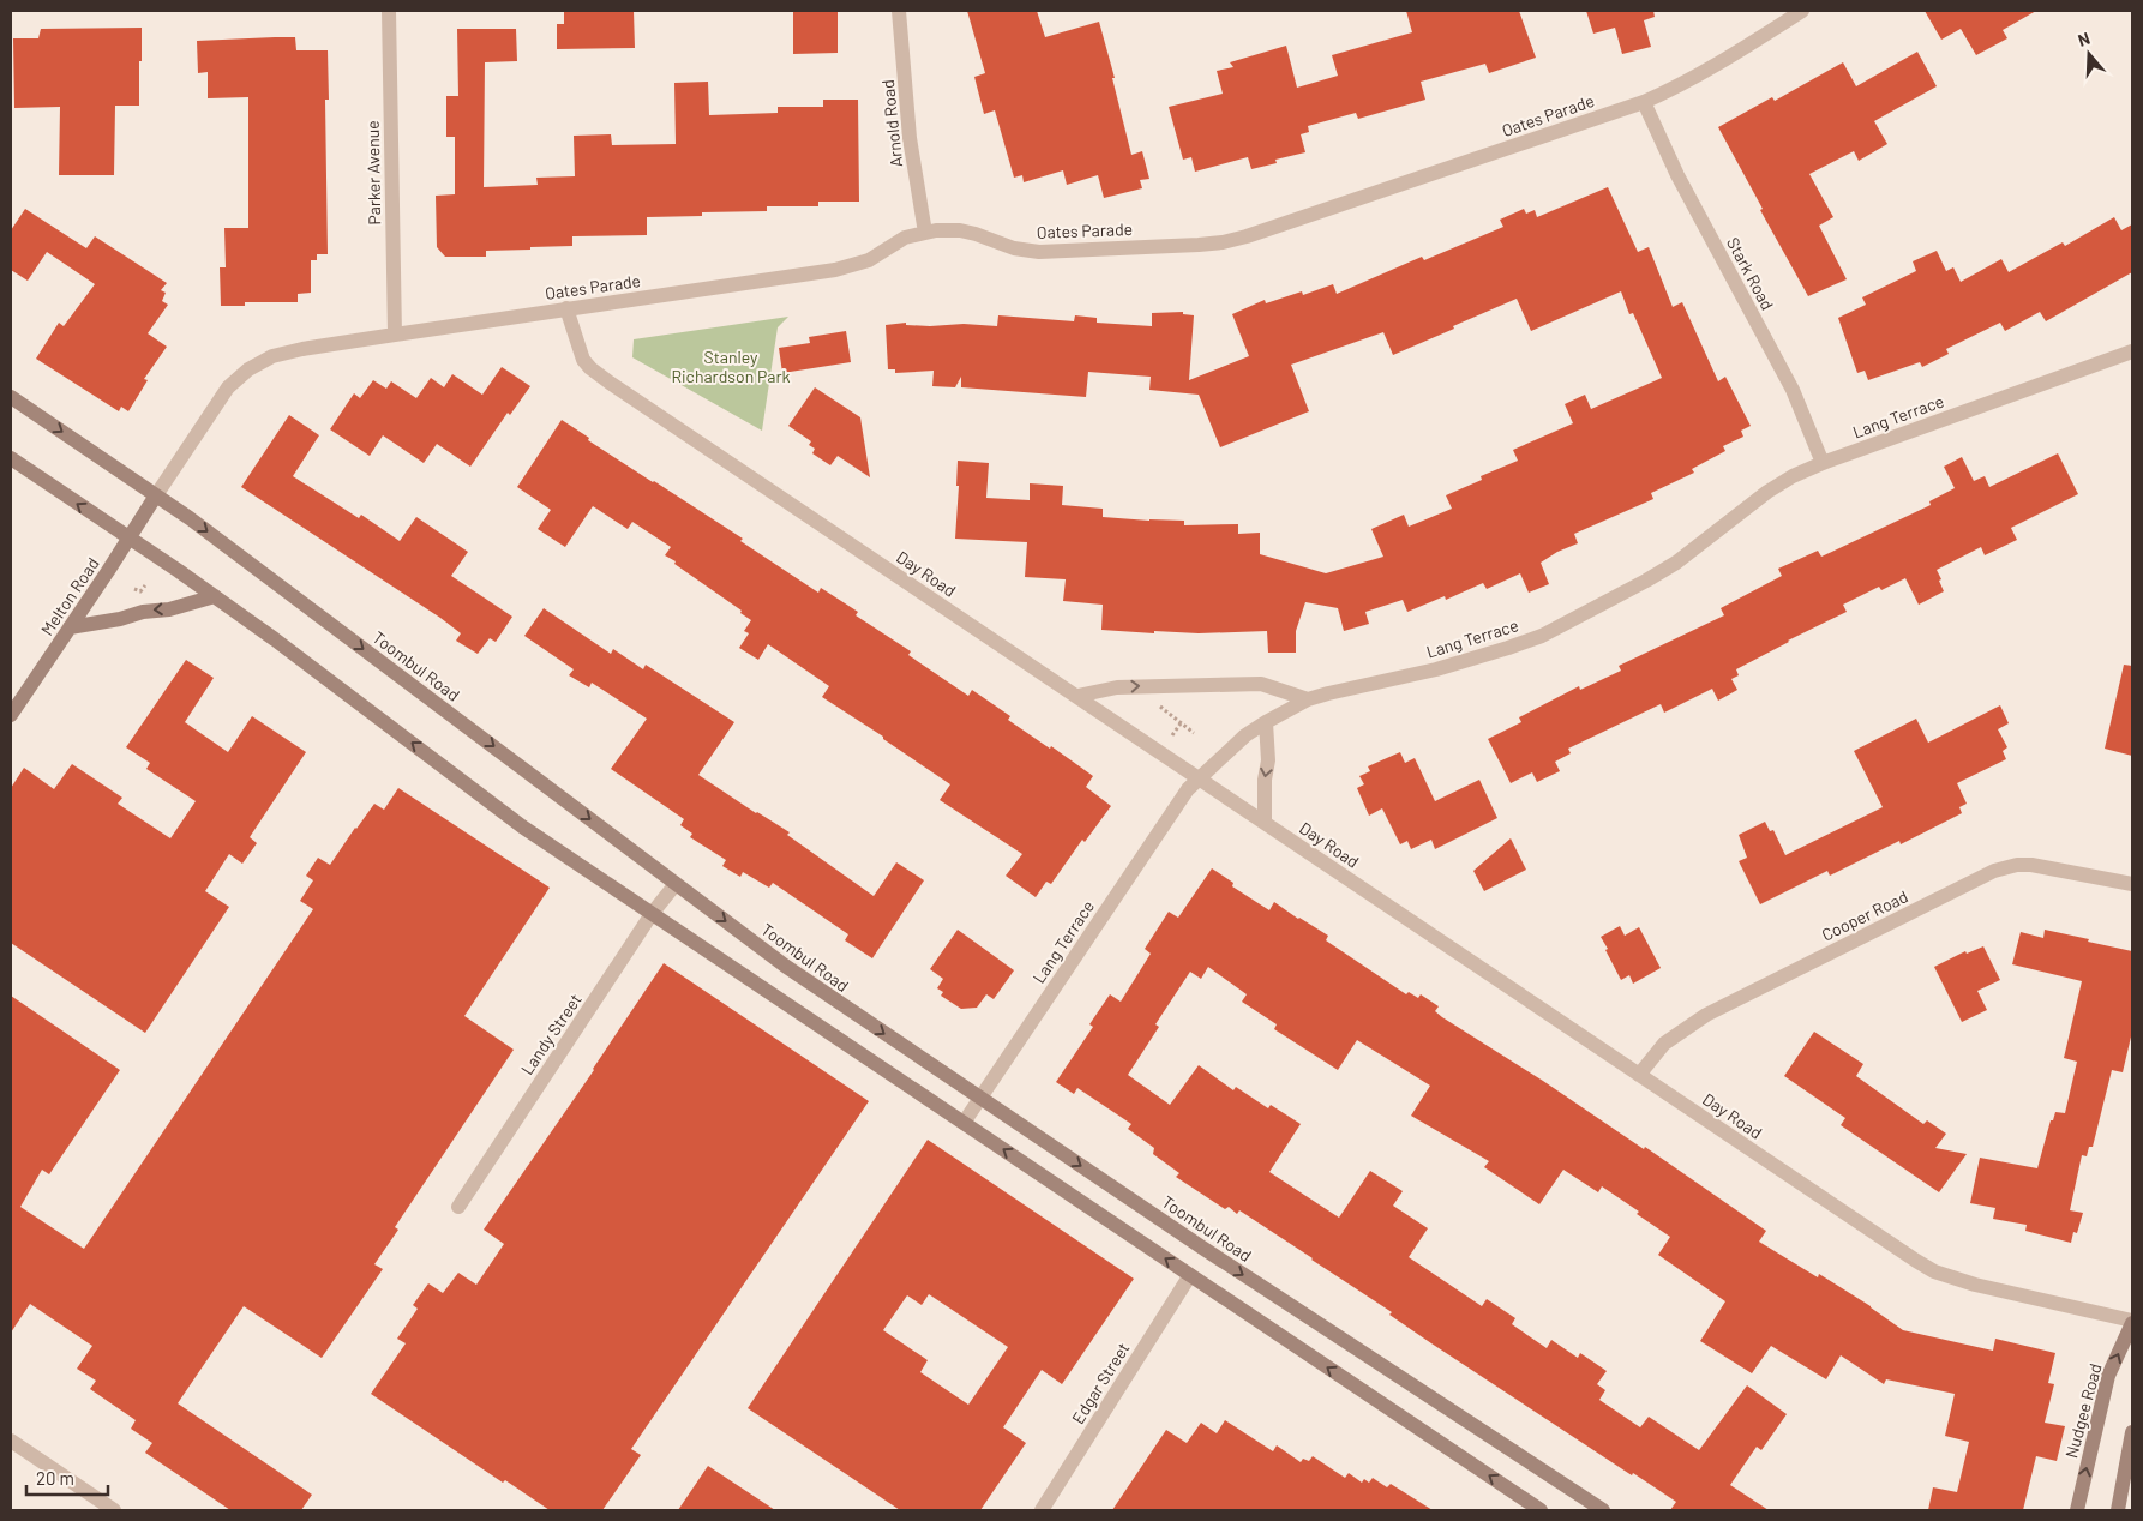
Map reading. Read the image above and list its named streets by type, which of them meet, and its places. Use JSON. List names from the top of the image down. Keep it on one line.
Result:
{"streets":{"main road":["Melton Road","Toombul Road","Nudgee Road"],"street":["Oates Parade","Arnold Road","Parker Avenue","Stark Road","Lang Terrace","Day Road","Cooper Road","Landy Street","Edgar Street"]},"crossings":[["Oates Parade","Arnold Road"],["Oates Parade","Parker Avenue"],["Oates Parade","Stark Road"],["Oates Parade","Day Road"],["Oates Parade","Melton Road"],["Oates Parade","Toombul Road"],["Stark Road","Lang Terrace"],["Lang Terrace","Day Road"],["Lang Terrace","Toombul Road"],["Day Road","Cooper Road"],["Day Road","Nudgee Road"],["Melton Road","Toombul Road"],["Toombul Road","Landy Street"]],"parks":["Stanley Richardson Park"],"scale_bar":"20 m","north":"top"}
